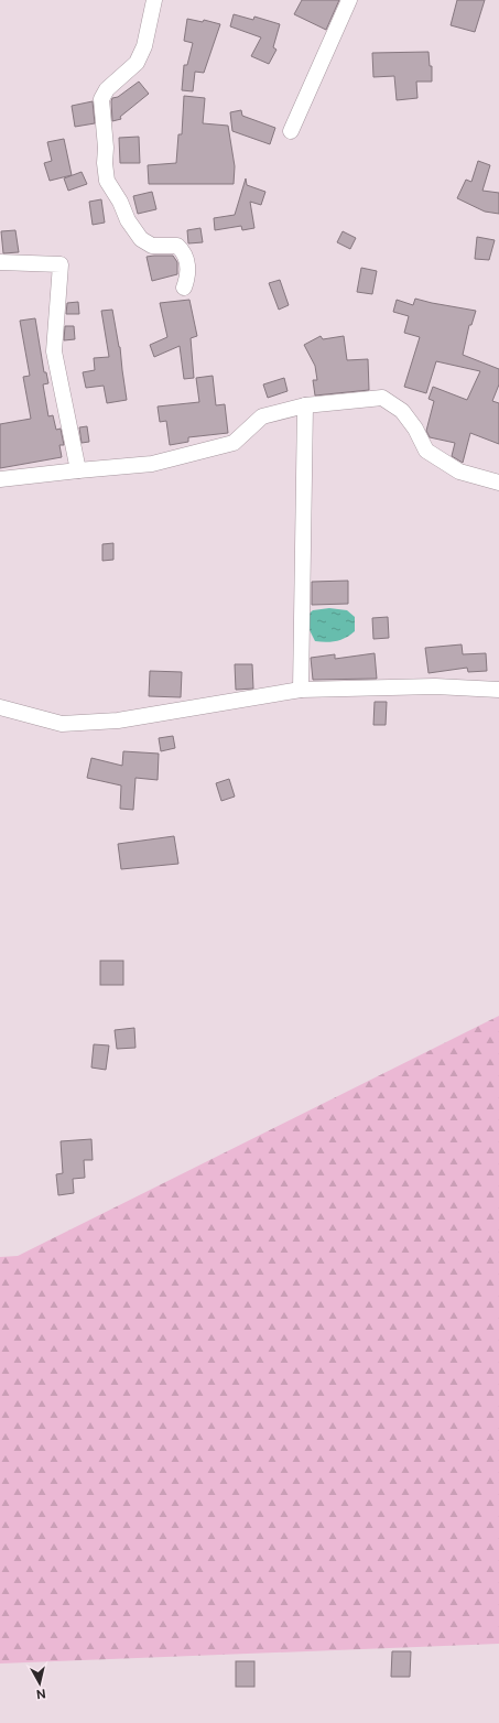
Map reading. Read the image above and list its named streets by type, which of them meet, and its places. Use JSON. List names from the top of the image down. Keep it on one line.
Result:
{"north":"bottom"}
